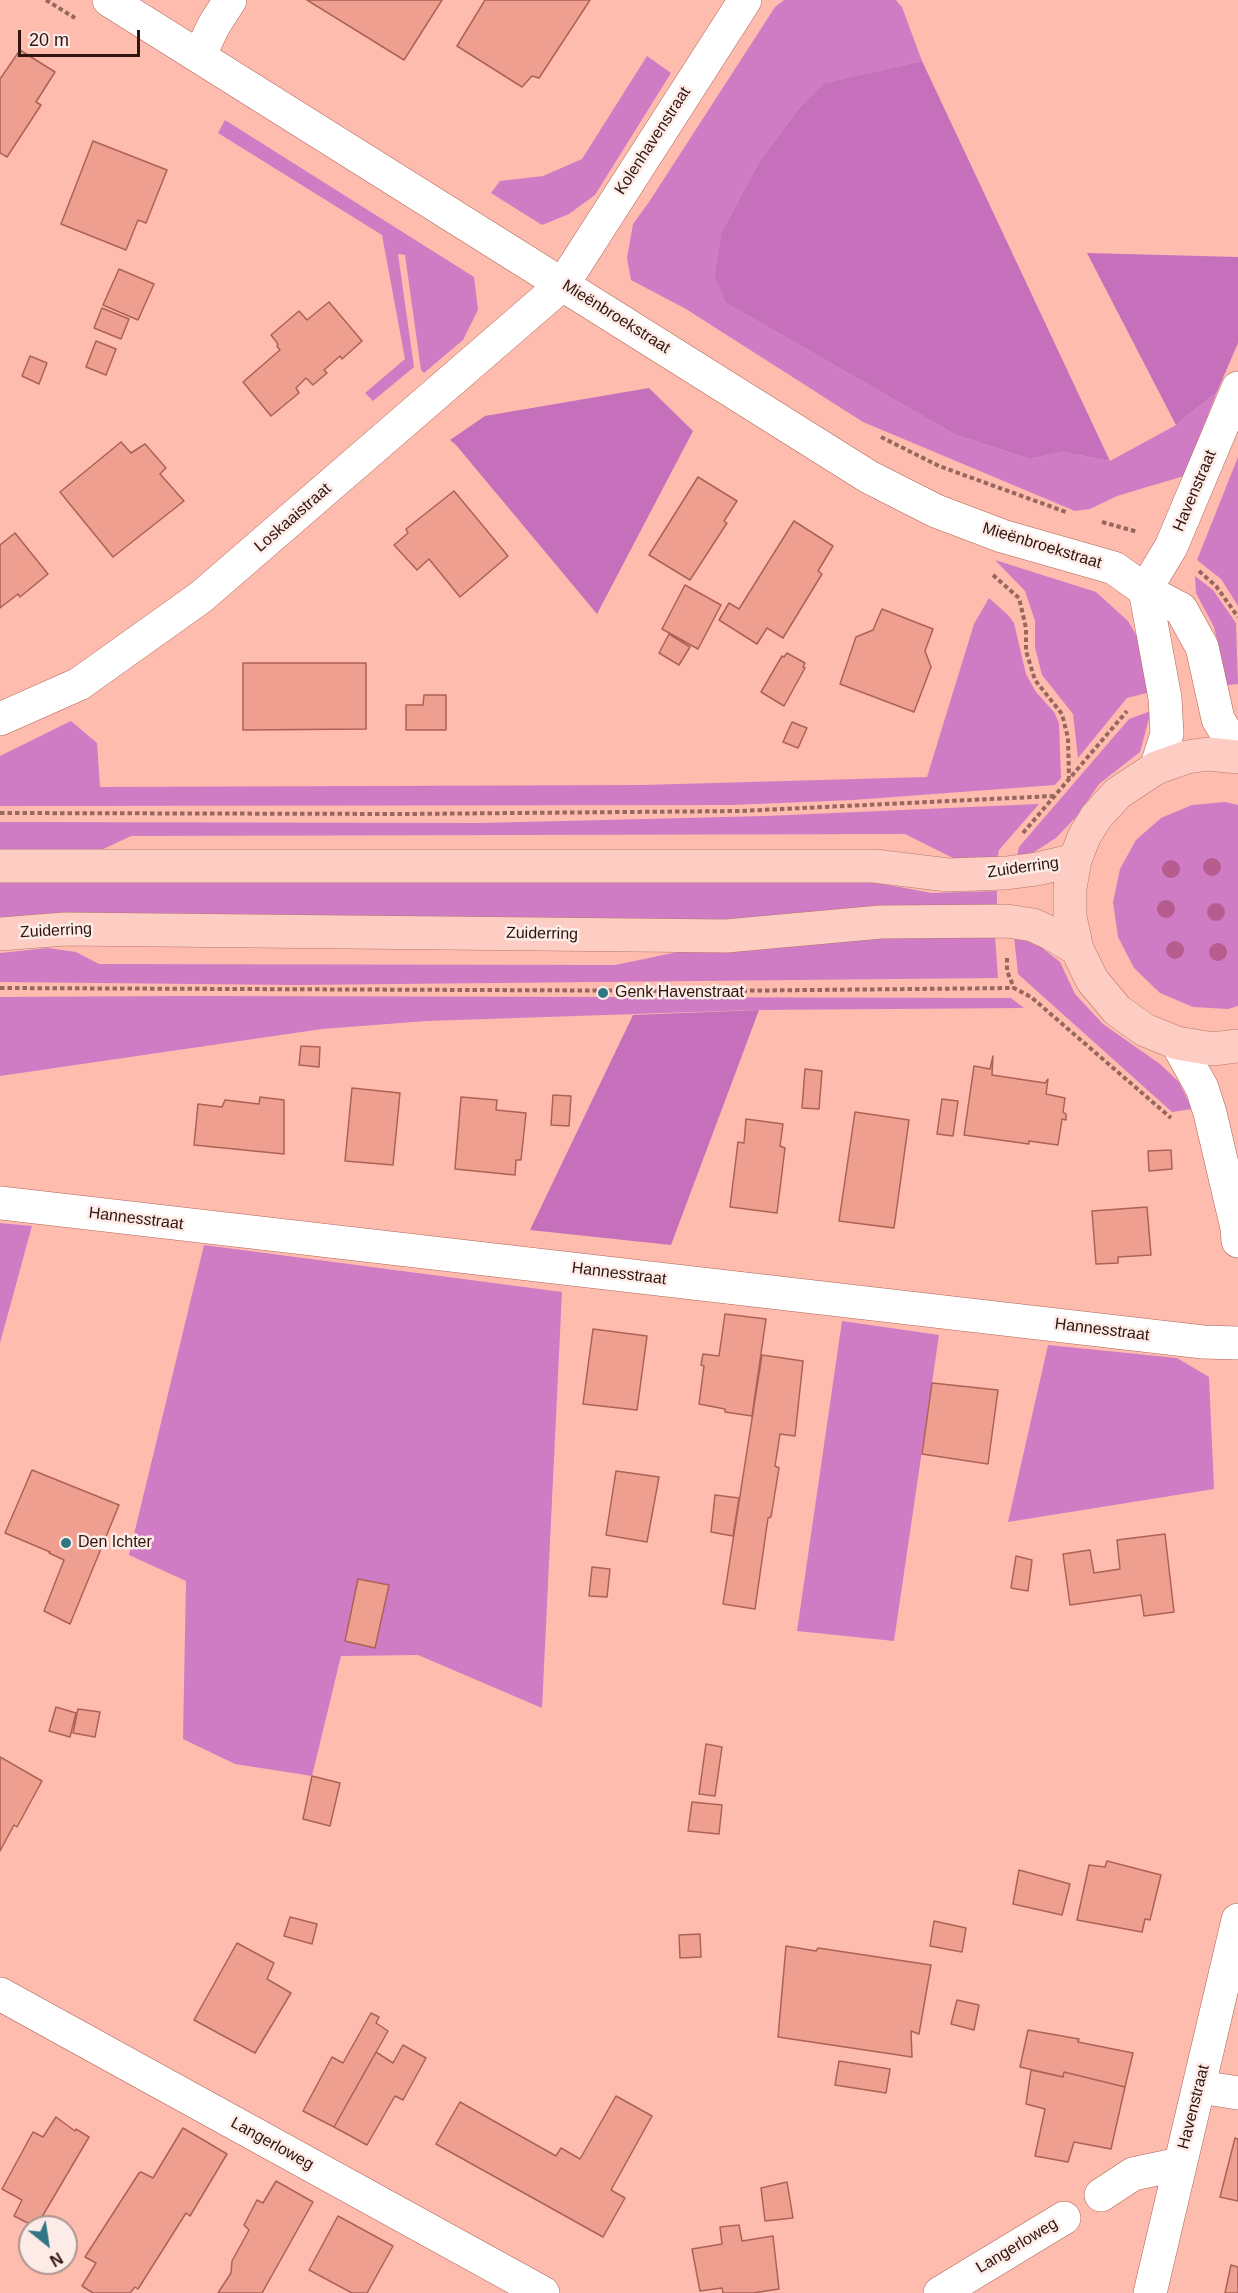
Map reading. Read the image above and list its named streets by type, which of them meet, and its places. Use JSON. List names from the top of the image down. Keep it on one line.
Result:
{"streets":{"main road":["Zuiderring"],"street":["Kolenhavenstraat","Mieënbroekstraat","Havenstraat","Loskaaistraat","Hannesstraat","Langerloweg"]},"crossings":[["Kolenhavenstraat","Mieënbroekstraat"],["Kolenhavenstraat","Loskaaistraat"],["Mieënbroekstraat","Havenstraat"],["Mieënbroekstraat","Loskaaistraat"]],"places":["Genk Havenstraat","Den Ichter"],"scale_bar":"20 m","north":"bottom right"}
